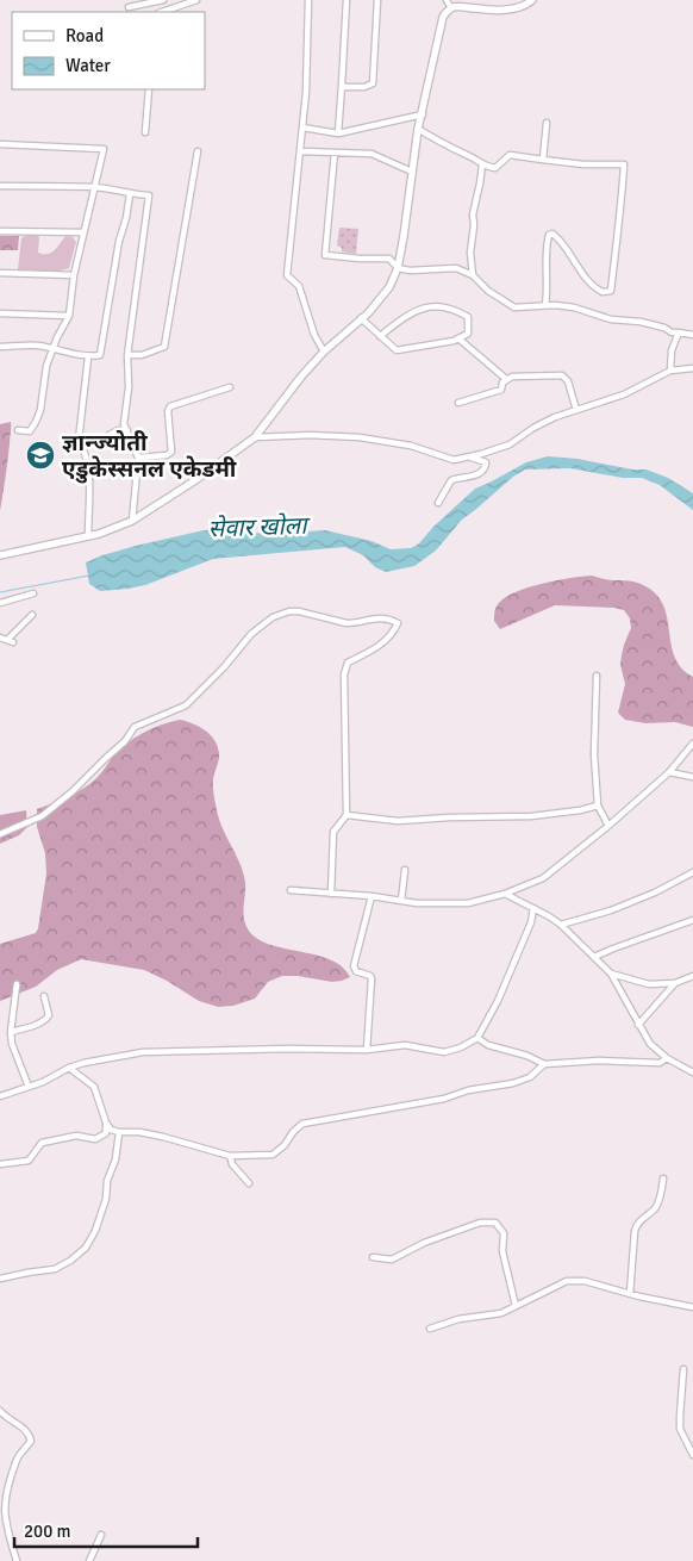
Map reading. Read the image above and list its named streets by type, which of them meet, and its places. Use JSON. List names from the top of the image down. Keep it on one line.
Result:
{"water":["सेवार खोला"],"places":{"school or university":["ज्ञान्ज्योती एडुकेस्सनल एकेडमी"]},"legend":["Road","Water"],"scale_bar":"200 m"}
